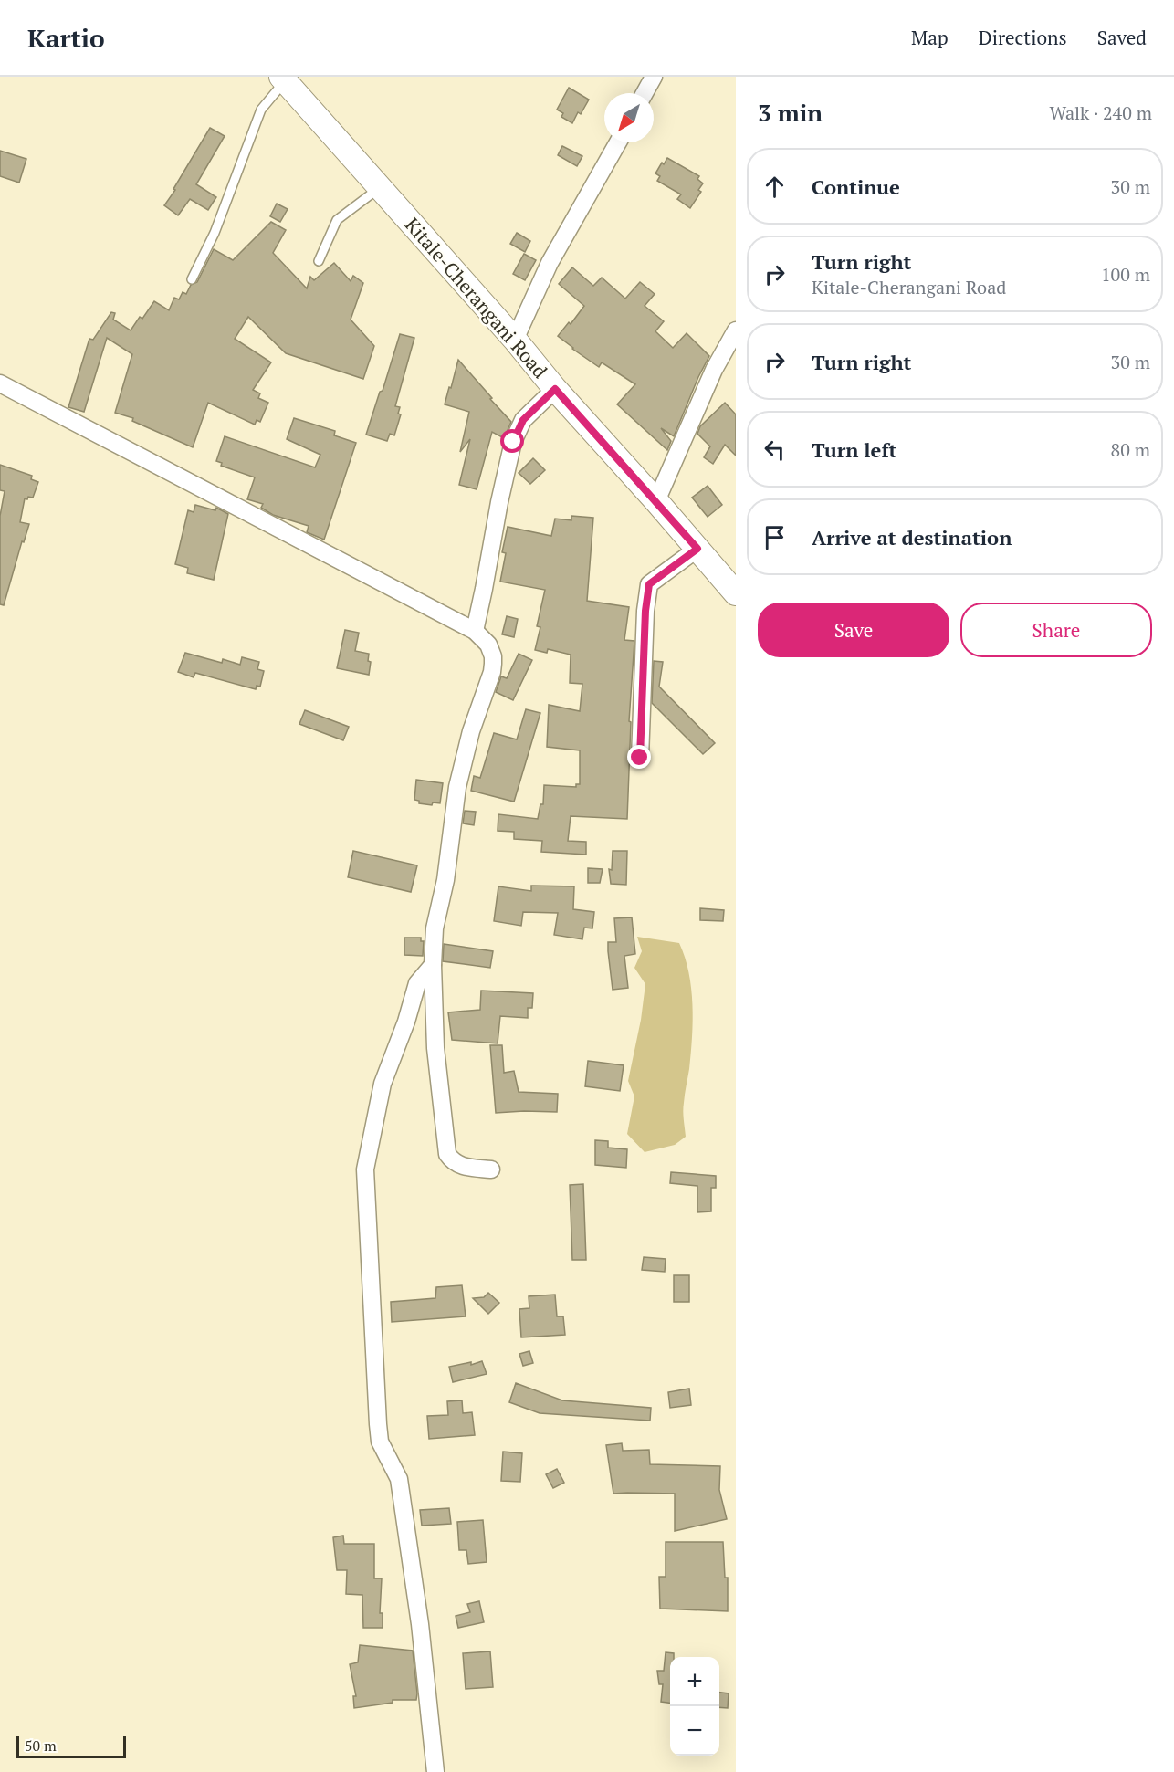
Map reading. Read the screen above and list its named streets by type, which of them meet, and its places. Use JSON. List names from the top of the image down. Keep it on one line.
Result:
{"streets":{"main road":["Kitale-Cherangani Road"]},"scale_bar":"50 m","north":"bottom left","page":{"header":"Kartio","nav":["Map","Directions","Saved"],"heading":["3 min","Walk · 240 m"],"list":[["Continue","30 m"],["Turn right","Kitale-Cherangani Road","100 m"],["Turn right","30 m"],["Turn left","80 m"],"Arrive at destination"],"buttons":["Save","Share"],"map_buttons":["+","−"],"scale":"50 m"}}
